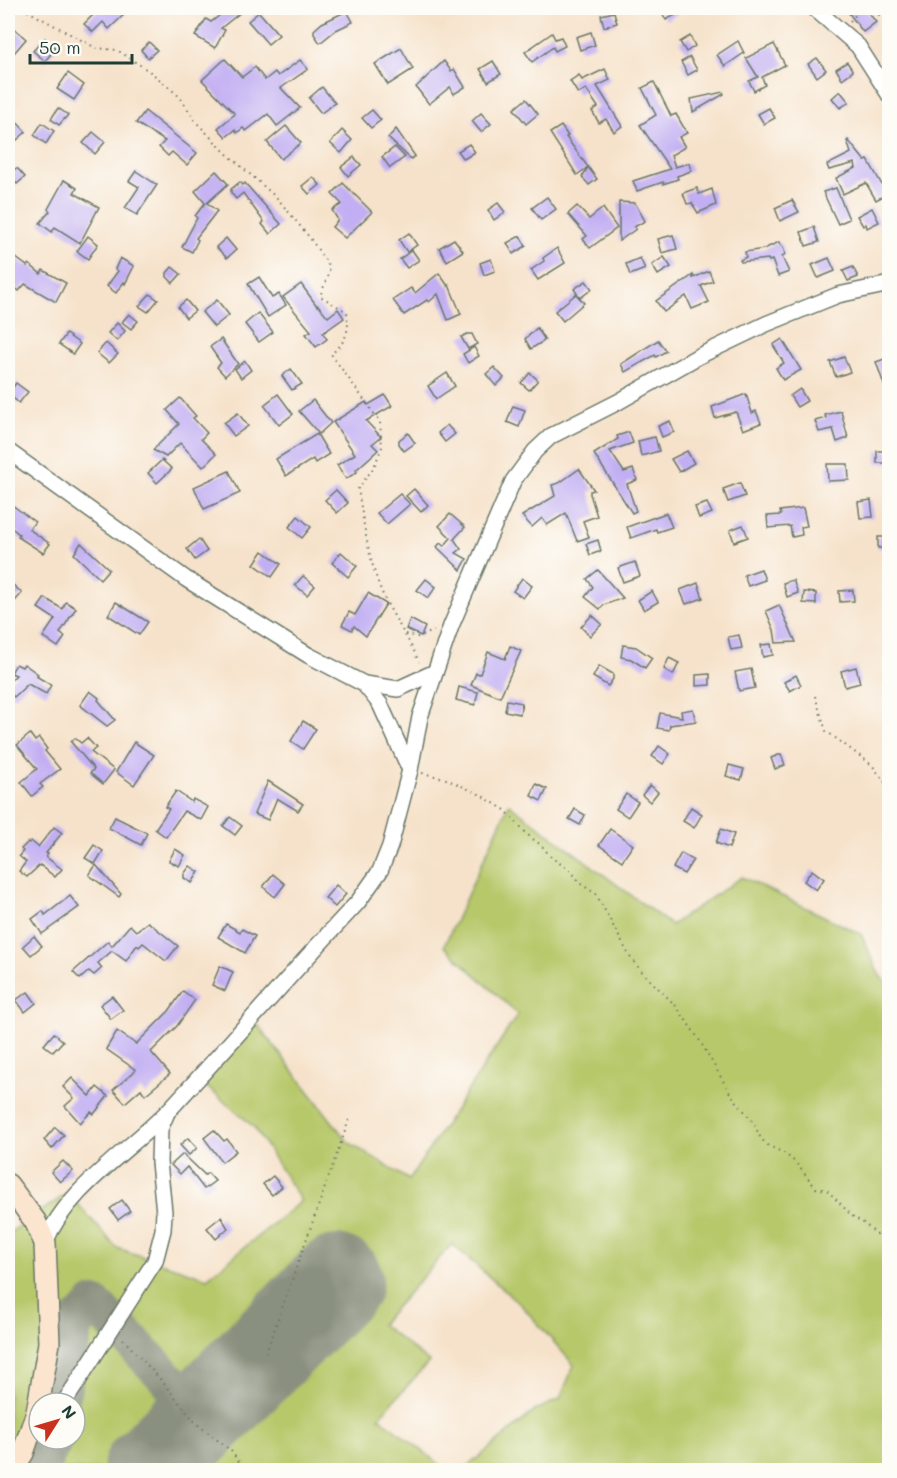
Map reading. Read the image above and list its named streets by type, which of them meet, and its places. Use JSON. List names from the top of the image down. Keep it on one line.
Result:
{"scale_bar":"50 m","north":"top right"}
